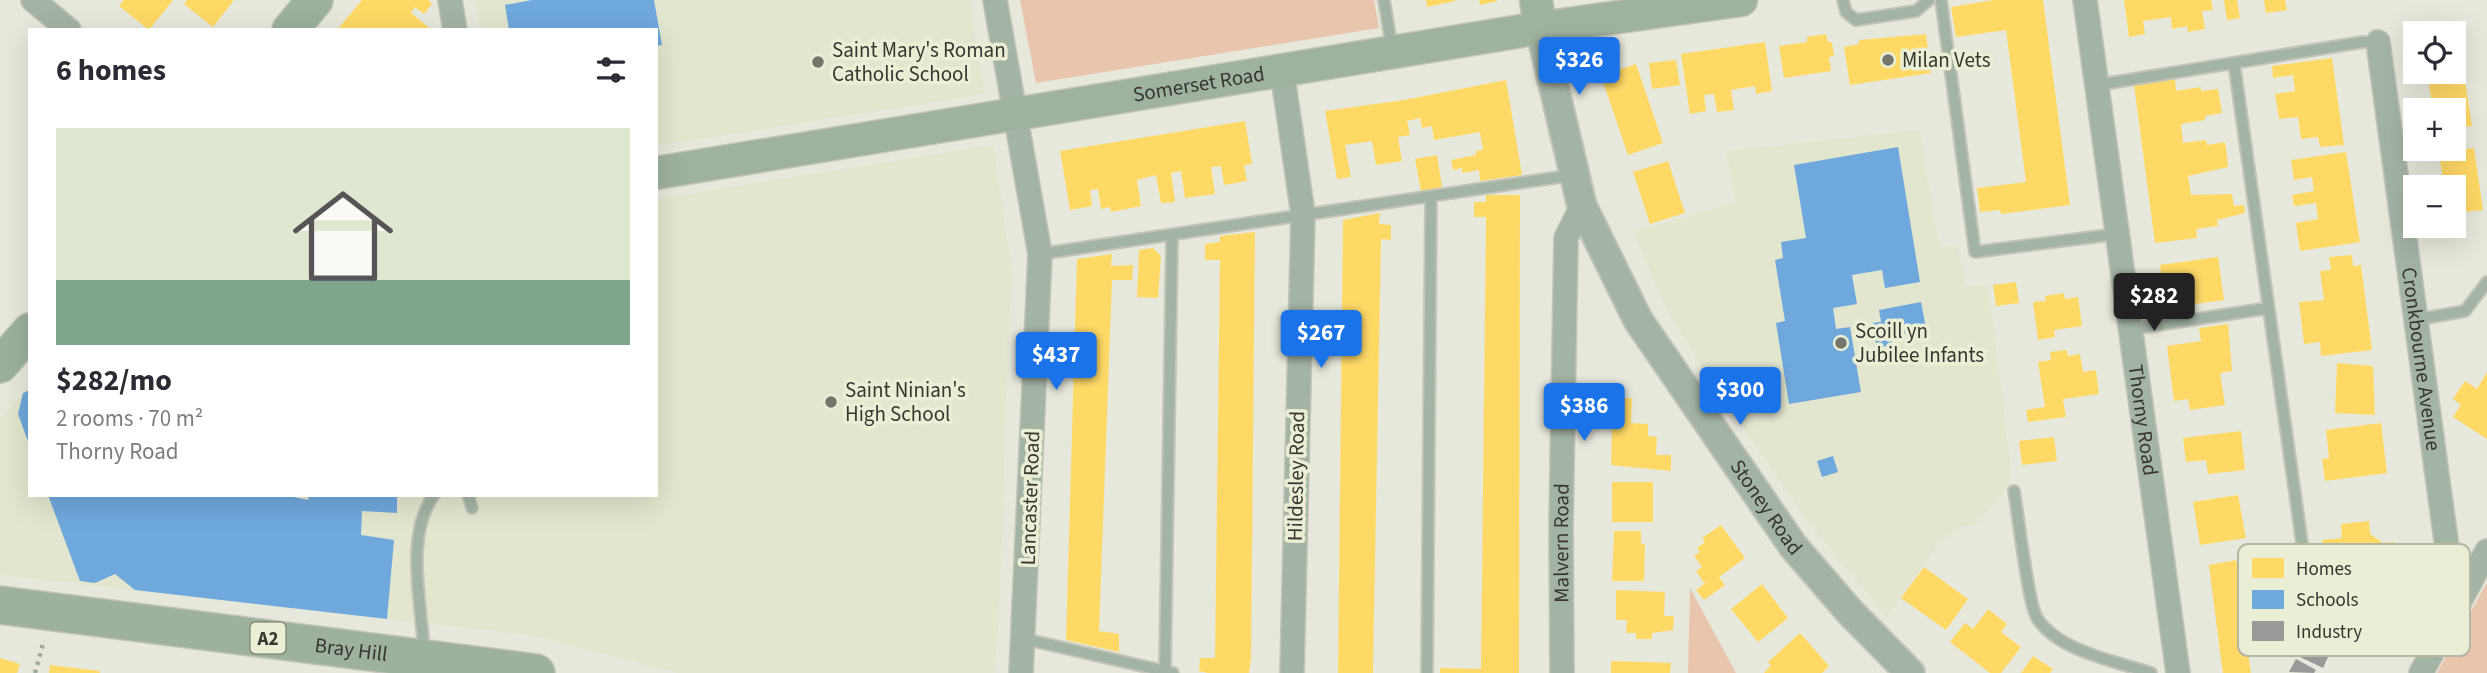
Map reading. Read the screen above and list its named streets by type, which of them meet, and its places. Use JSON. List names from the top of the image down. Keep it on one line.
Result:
{"streets":{"highway":["A2","Bray Hill"],"main road":["Somerset Road"],"street":["Cronkbourne Avenue","Thorny Road","Hildesley Road","Lancaster Road","Stoney Road","Malvern Road"]},"crossings":[["Somerset Road","Hildesley Road"],["Somerset Road","Lancaster Road"],["Somerset Road","Stoney Road"],["Stoney Road","Malvern Road"]],"places":["Milan Vets","Saint Mary's Roman Catholic School","Scoill yn Jubilee Infants","Saint Ninian's High School"],"legend":["Homes","Schools","Industry"],"page":{"map_buttons":["+","−"],"heading":"6 homes","price":["$326","$282","$267","$437","$300","$386"],"list":[{"name":"$282/mo","note":"2 rooms · 70 m² · Thorny Road"}]}}
